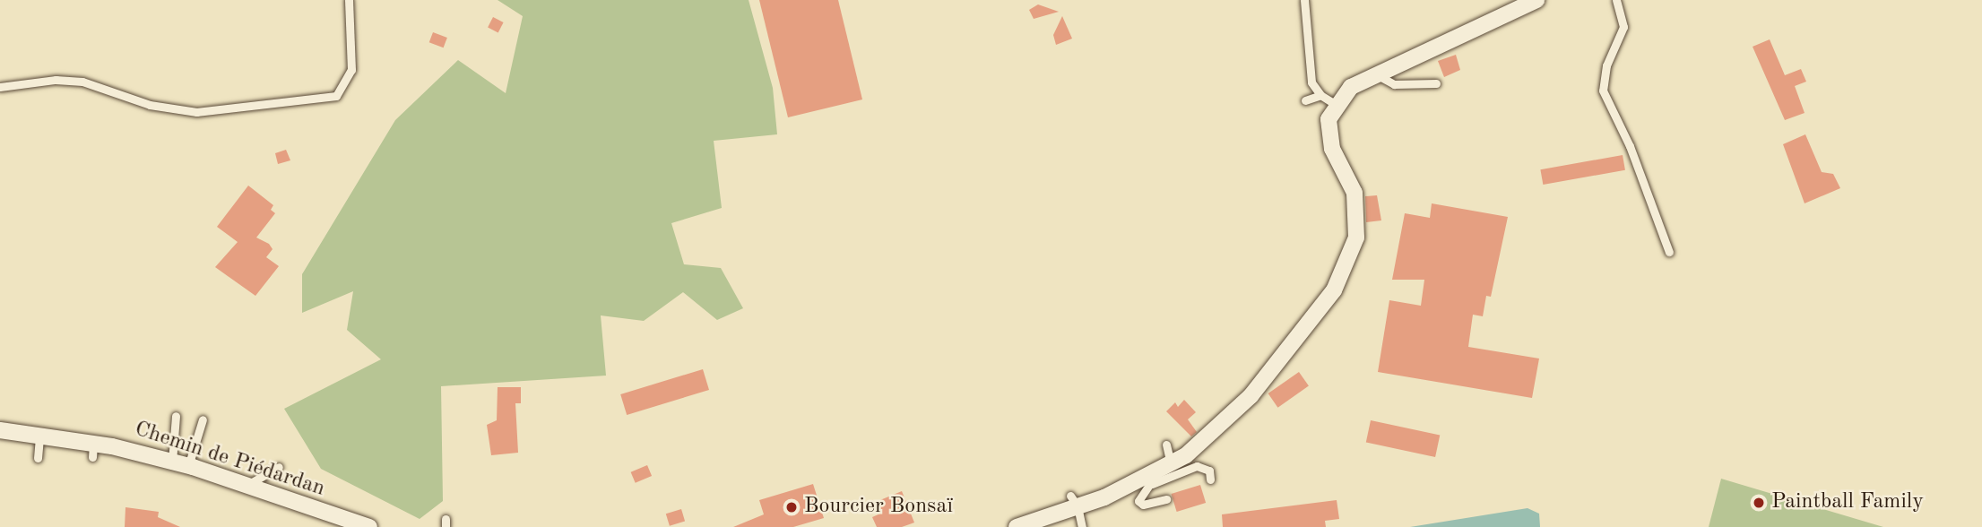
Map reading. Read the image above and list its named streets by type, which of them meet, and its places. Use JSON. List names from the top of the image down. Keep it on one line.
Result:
{"streets":{"street":["Chemin de Piédardan"]},"places":["Paintball Family","Bourcier Bonsaï"]}
